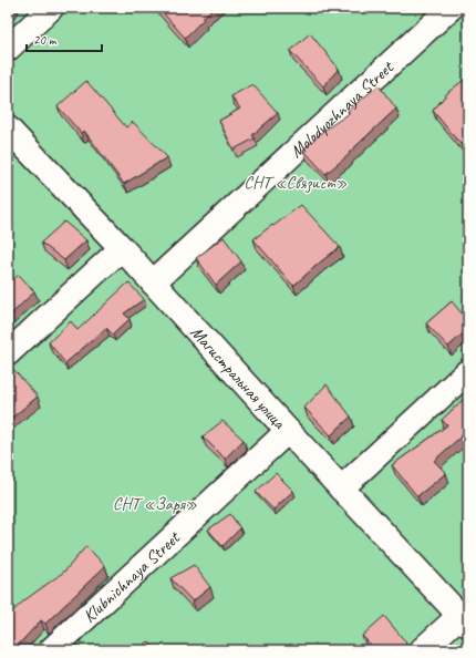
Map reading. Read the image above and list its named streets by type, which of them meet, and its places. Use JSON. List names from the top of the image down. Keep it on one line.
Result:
{"streets":{"street":["Molodyozhnaya Street","Магистральная улица","Klubnichnaya Street"]},"crossings":[["Molodyozhnaya Street","Магистральная улица"],["Магистральная улица","Klubnichnaya Street"]],"parks":["СНТ «Связист»","СНТ «Заря»"],"scale_bar":"20 m"}
